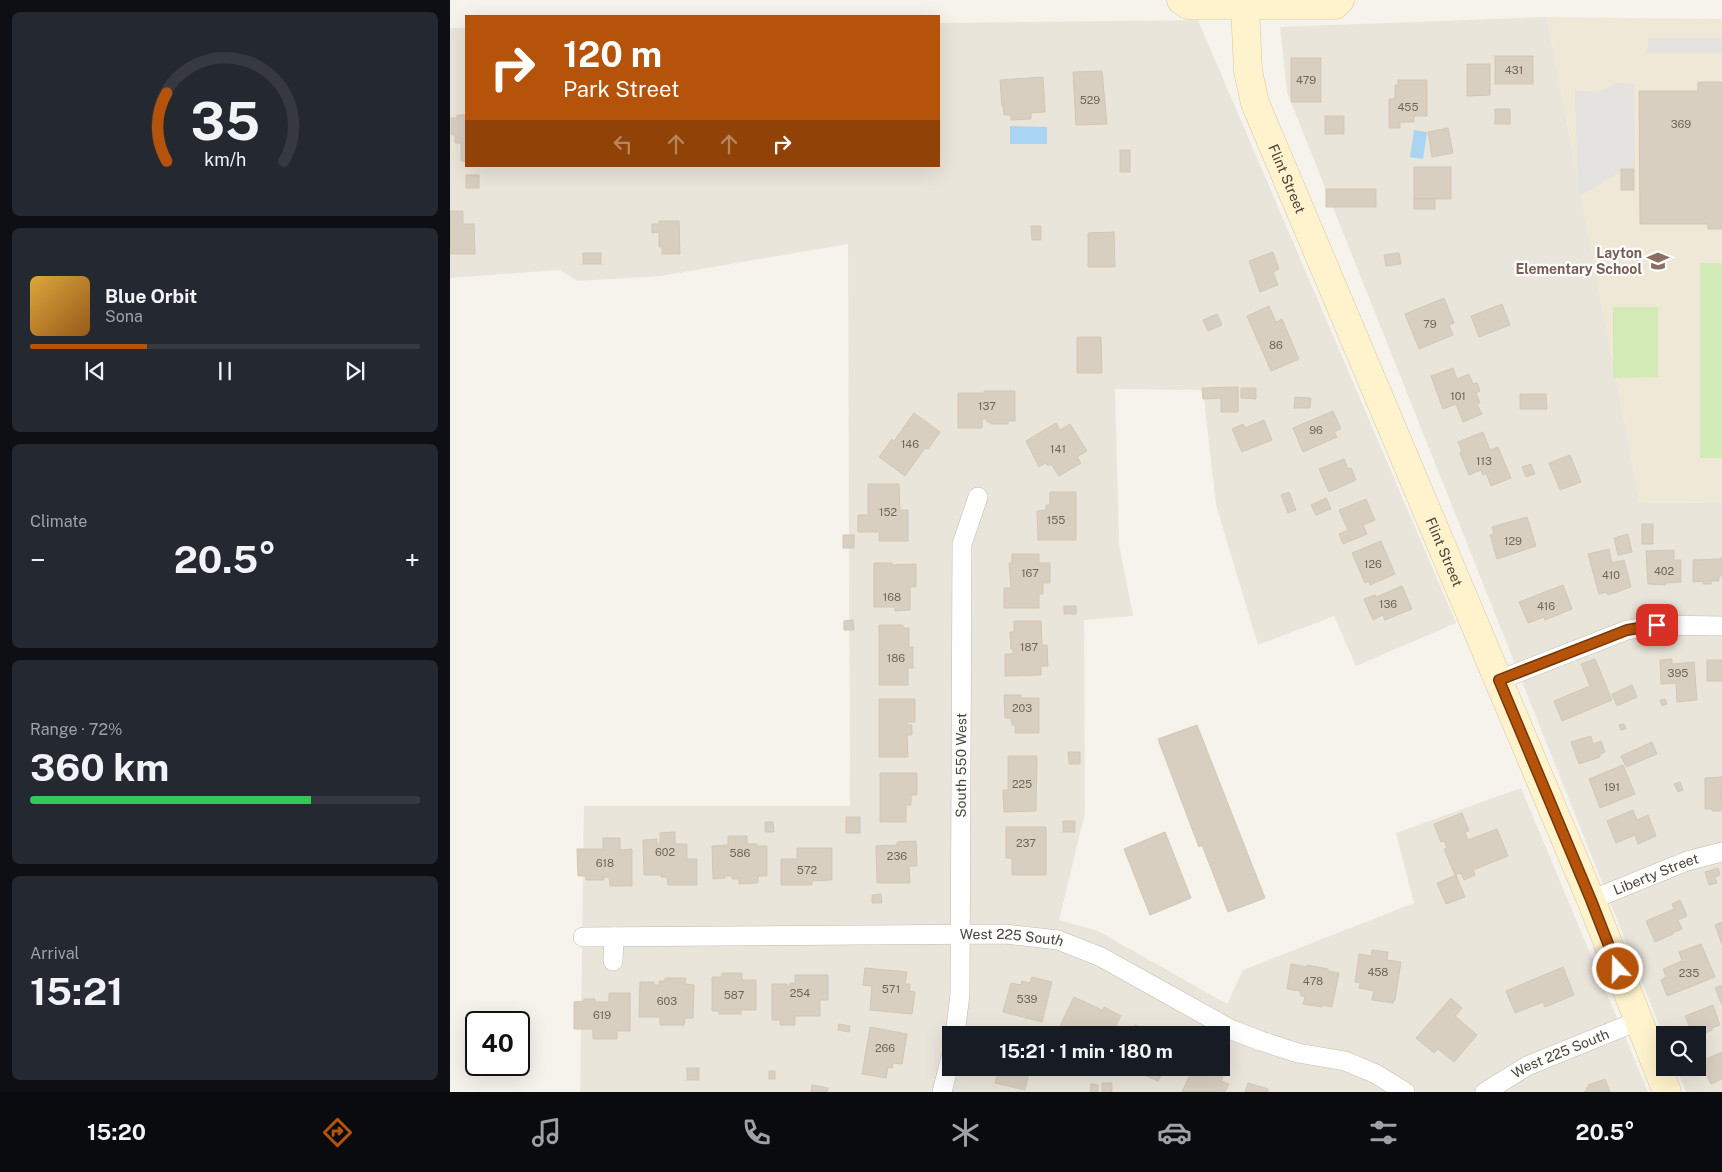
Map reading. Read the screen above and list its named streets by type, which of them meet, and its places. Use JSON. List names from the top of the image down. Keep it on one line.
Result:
{"streets":{"street":["Flint Street","South 550 West","Liberty Street","West 225 South"]},"crossings":[["Flint Street","Liberty Street"],["Flint Street","West 225 South"],["South 550 West","West 225 South"]],"places":{"school or university":["Layton Elementary School"]},"house_numbers":["431","479","529","455","369","79","86","101","137","96","146","141","113","152","155","129","126","402","167","410","168","136","416","187","186","395","203","225","191","237","602","586","236","618","572","458","235","478","571","254","587","539","603","619","266"],"page":{"turn":["120 m","Park Street"],"song":["Blue Orbit","Sona"],"tile":["Climate",["Range · 72%","360 km"],["Arrival","15:21"]],"heat":["−","20.5°","+"],"limit":"40","trip":"15:21 · 1 min · 180 m","tabs":["15:20","20.5°"],"gauge":["35","km/h"]}}
